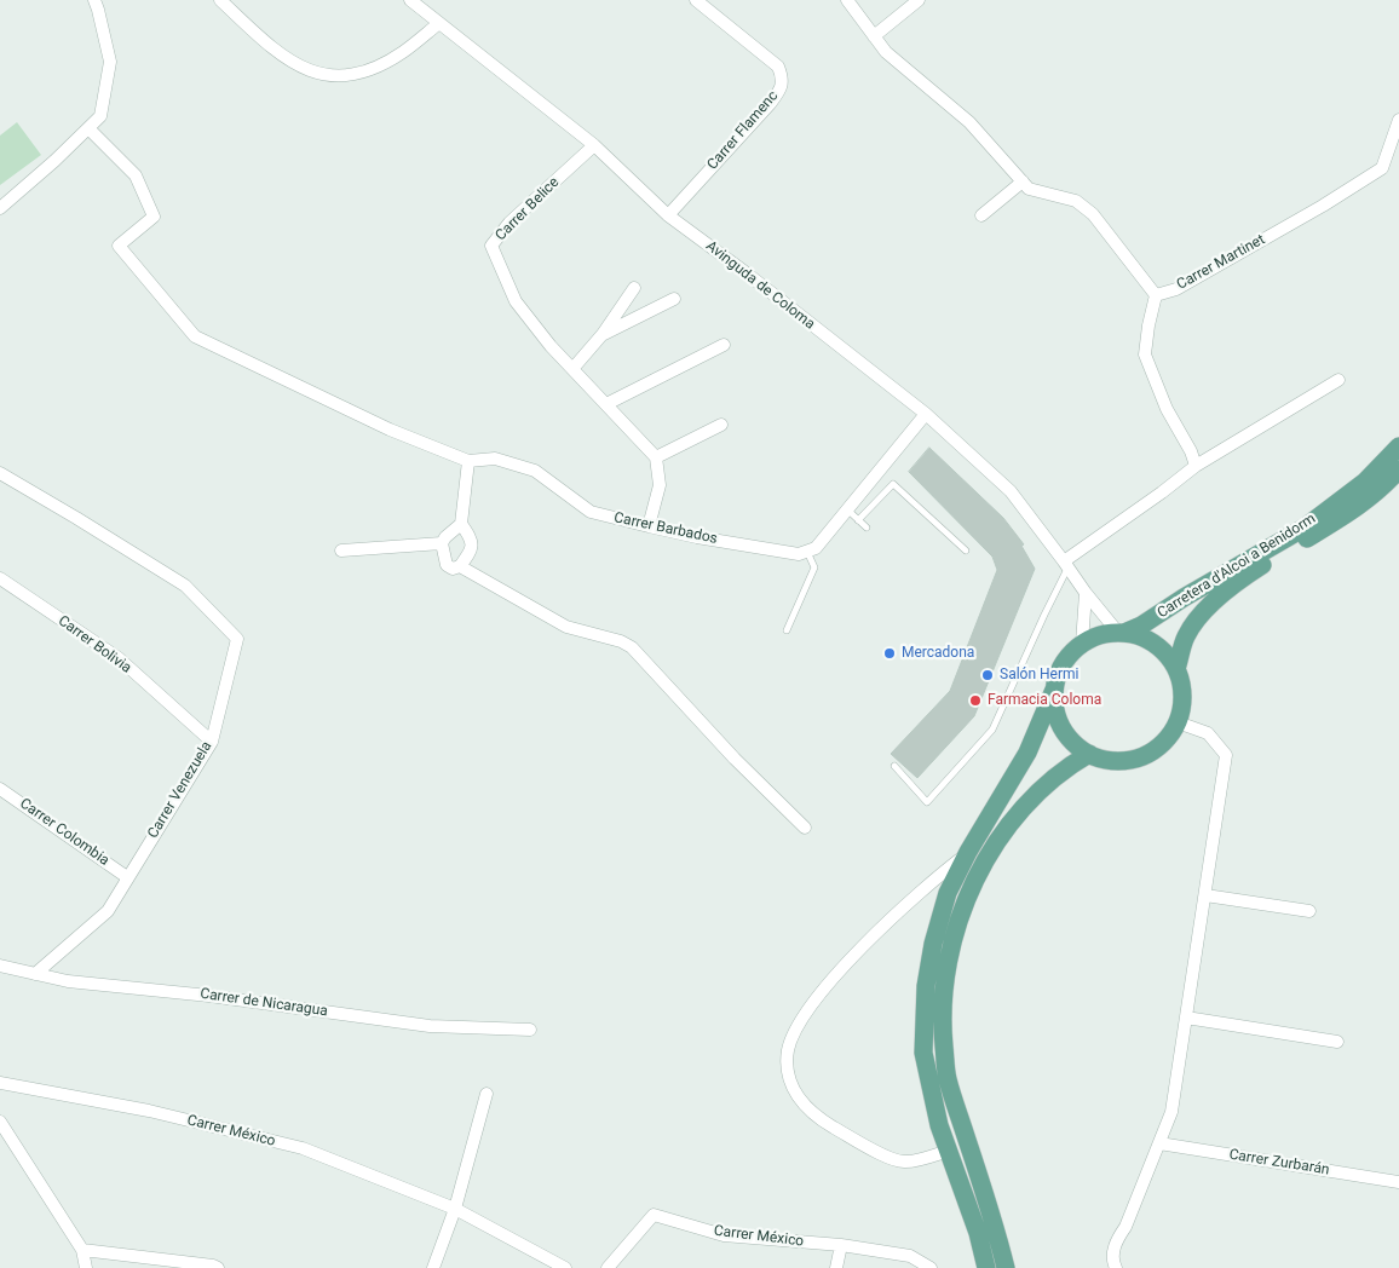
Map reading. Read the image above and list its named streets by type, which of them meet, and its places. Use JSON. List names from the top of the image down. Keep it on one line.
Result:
{"streets":{"main road":["Carretera d'Alcoi a Benidorm"],"street":["Carrer Flamenc","Carrer Belice","Carrer Martinet","Avinguda de Coloma","Carrer Barbados","Carrer Bolivia","Carrer Venezuela","Carrer Colombia","Carrer de Nicaragua","Carrer México","Carrer Zurbarán"]},"crossings":[["Carrer Flamenc","Avinguda de Coloma"],["Carrer Belice","Avinguda de Coloma"],["Avinguda de Coloma","Carretera d'Alcoi a Benidorm"],["Carrer Bolivia","Carrer Venezuela"],["Carrer Venezuela","Carrer Colombia"],["Carrer Venezuela","Carrer de Nicaragua"]],"places":["Mercadona","Salón Hermi","Farmacia Coloma"]}
